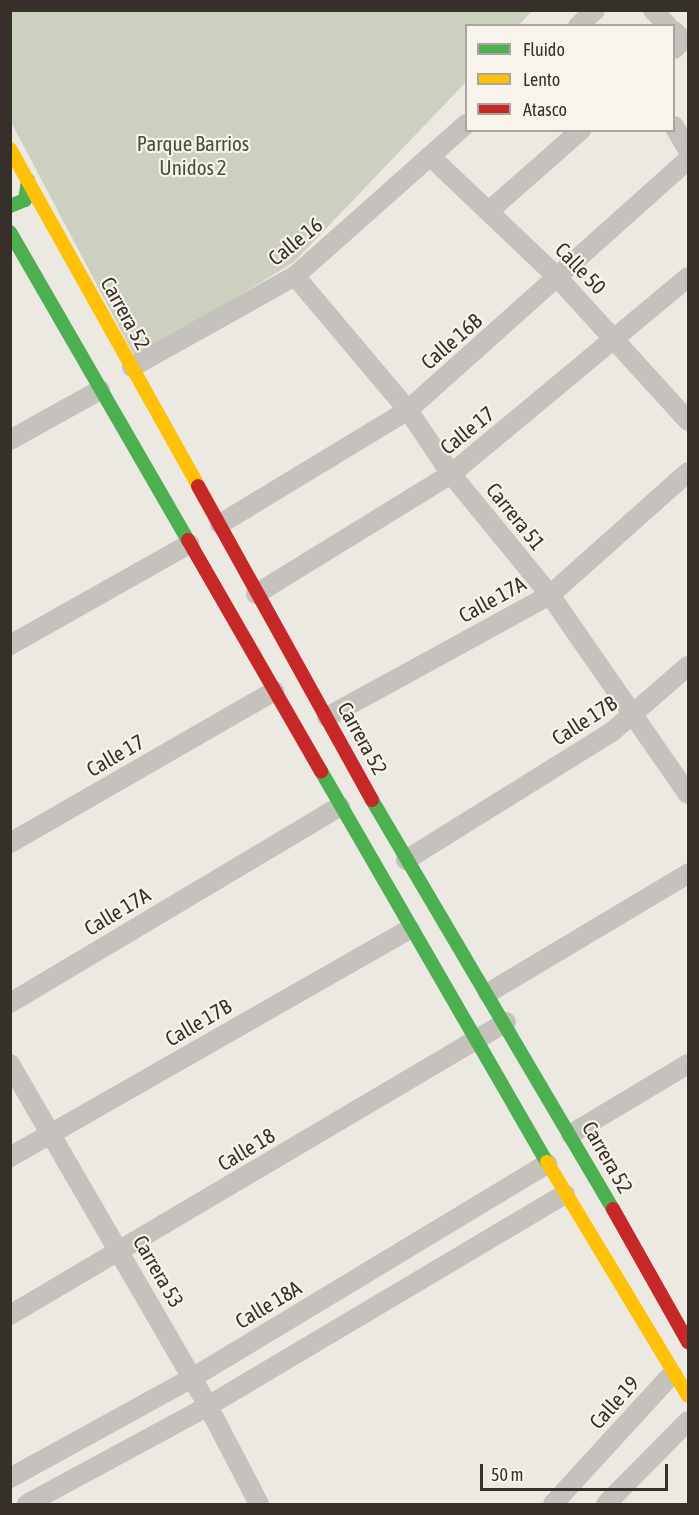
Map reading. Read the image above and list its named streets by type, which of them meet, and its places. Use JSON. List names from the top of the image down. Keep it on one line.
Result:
{"streets":{"main road":["Carrera 52","Calle 19"],"street":["Calle 16","Calle 50","Calle 16B","Calle 17","Carrera 51","Calle 17A","Calle 17B","Calle 18","Carrera 53","Calle 18A"]},"crossings":[["Calle 16","Calle 50"],["Calle 16","Carrera 52"],["Calle 16","Carrera 51"],["Calle 50","Calle 16B"],["Calle 50","Calle 17"],["Carrera 52","Calle 16B"],["Carrera 52","Calle 17"],["Carrera 52","Calle 17A"],["Carrera 52","Calle 17B"],["Carrera 52","Calle 18"],["Calle 16B","Carrera 51"],["Calle 17","Carrera 51"],["Carrera 51","Calle 17A"],["Carrera 51","Calle 17B"],["Calle 17B","Carrera 53"],["Calle 18","Carrera 53"],["Carrera 53","Calle 18A"]],"parks":["Parque Barrios Unidos 2"],"legend":["Fluido","Lento","Atasco"],"scale_bar":"50 m"}
